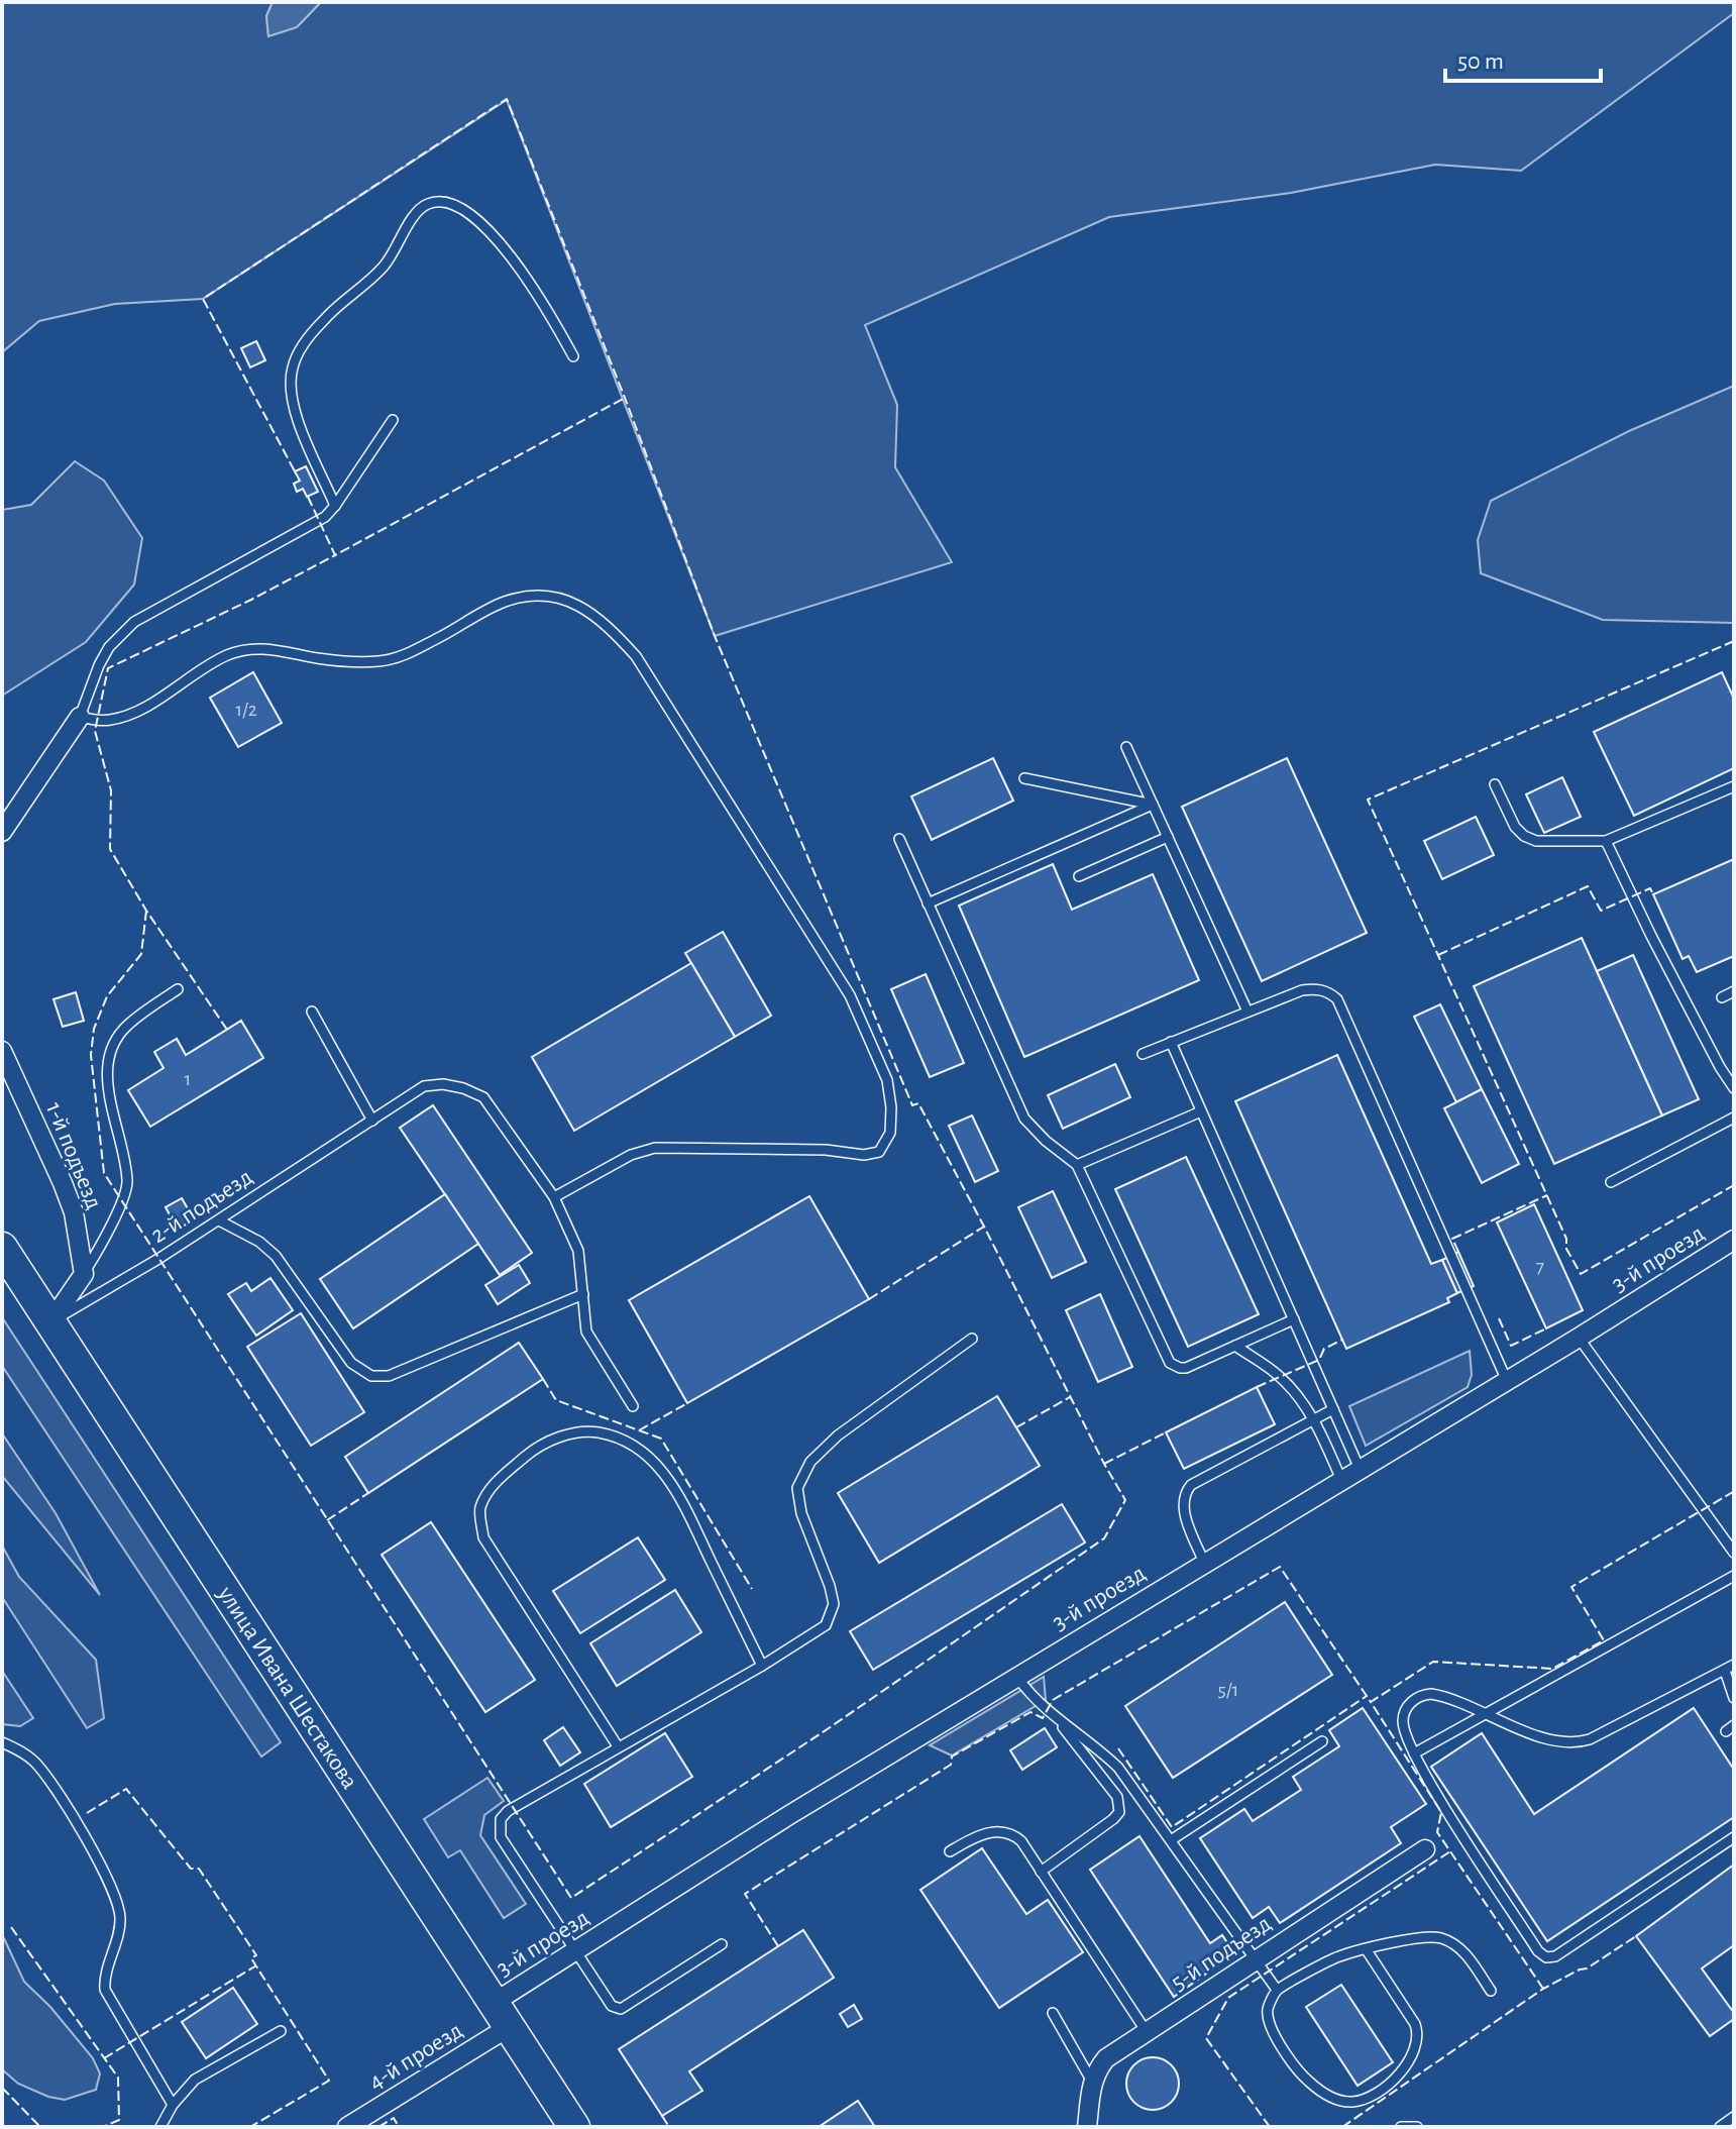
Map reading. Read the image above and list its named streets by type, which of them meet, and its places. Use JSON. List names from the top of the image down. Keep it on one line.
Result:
{"streets":{"main road":["улица Ивана Шестакова"],"street":["1-й подъезд","3-й проезд","5-й подъезд","4-й проезд"],"lane":["2-й подъезд"]},"crossings":[["2-й подъезд","улица Ивана Шестакова"],["3-й проезд","улица Ивана Шестакова"],["3-й проезд","4-й проезд"],["улица Ивана Шестакова","4-й проезд"]],"house_numbers":["1/2","1","7","5/1"],"scale_bar":"50 m"}
